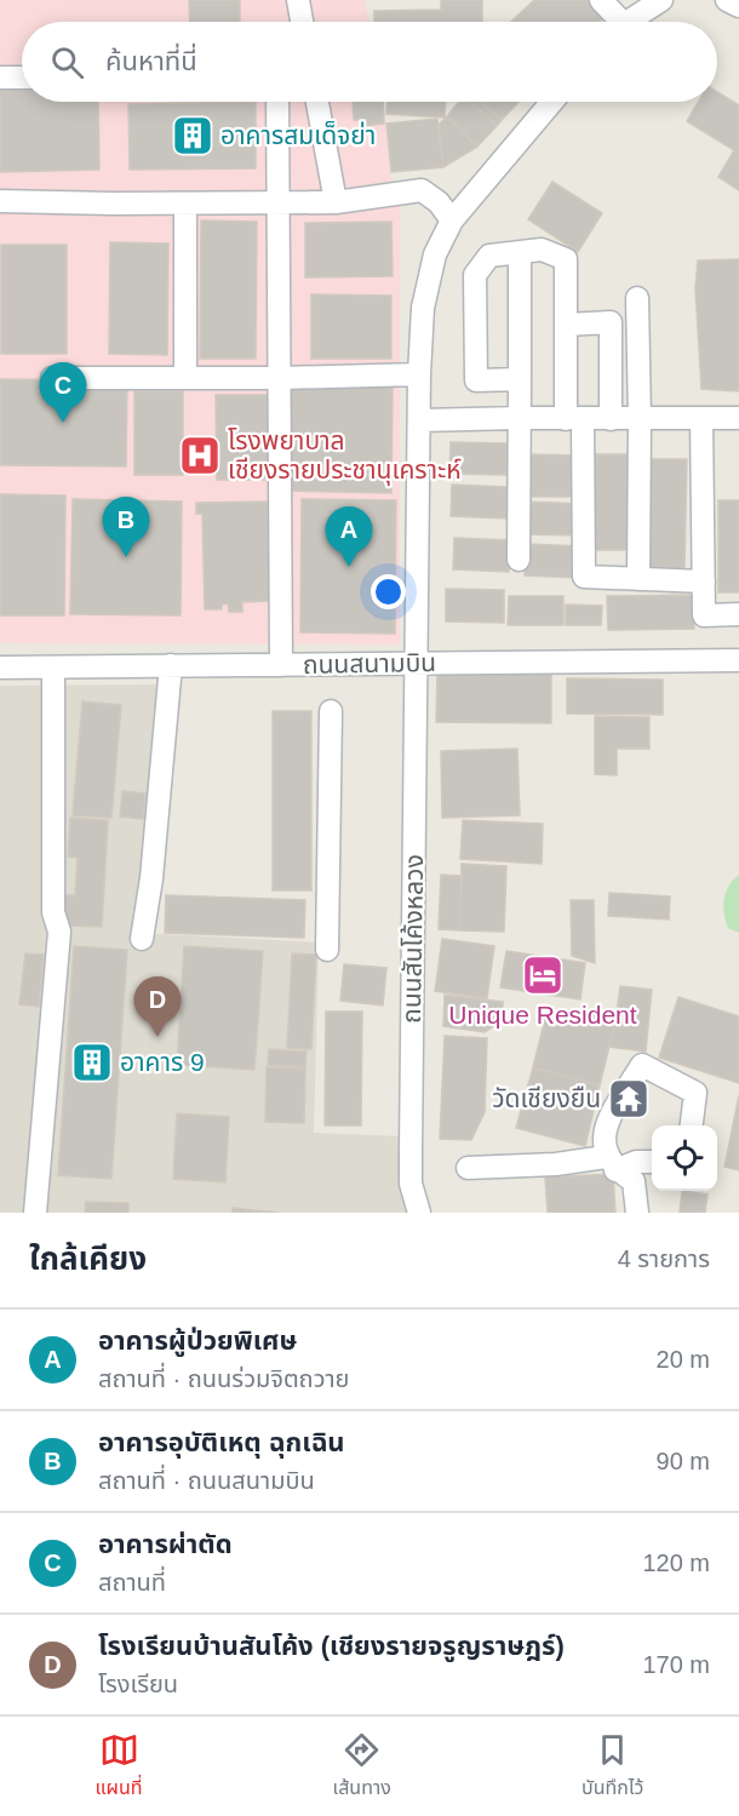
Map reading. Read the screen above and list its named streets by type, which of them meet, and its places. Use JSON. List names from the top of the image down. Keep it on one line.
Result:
{"streets":{"street":["ถนนสนามบิน","ถนนสันโค้งหลวง"]},"crossings":[["ถนนสนามบิน","ถนนสันโค้งหลวง"]],"places":{"building":["อาคารสมเด็จย่า","อาคาร 9"],"hospital":["โรงพยาบาล เชียงรายประชานุเคราะห์"],"hotel":["Unique Resident"],"temple":["วัดเชียงยืน"]},"page":{"search":"ค้นหาที่นี่","pins":["C","B","A","D"],"heading":["ใกล้เคียง","4 รายการ"],"list":[{"mark":"A","name":"อาคารผู้ป่วยพิเศษ","note":"สถานที่ · ถนนร่วมจิตถวาย","value":"20 m"},{"mark":"B","name":"อาคารอุบัติเหตุ ฉุกเฉิน","note":"สถานที่ · ถนนสนามบิน","value":"90 m"},{"mark":"C","name":"อาคารผ่าตัด","note":"สถานที่","value":"120 m"},{"mark":"D","name":"โรงเรียนบ้านสันโค้ง (เชียงรายจรูญราษฎร์)","note":"โรงเรียน","value":"170 m"}],"nav":["แผนที่","เส้นทาง","บันทึกไว้"]}}
